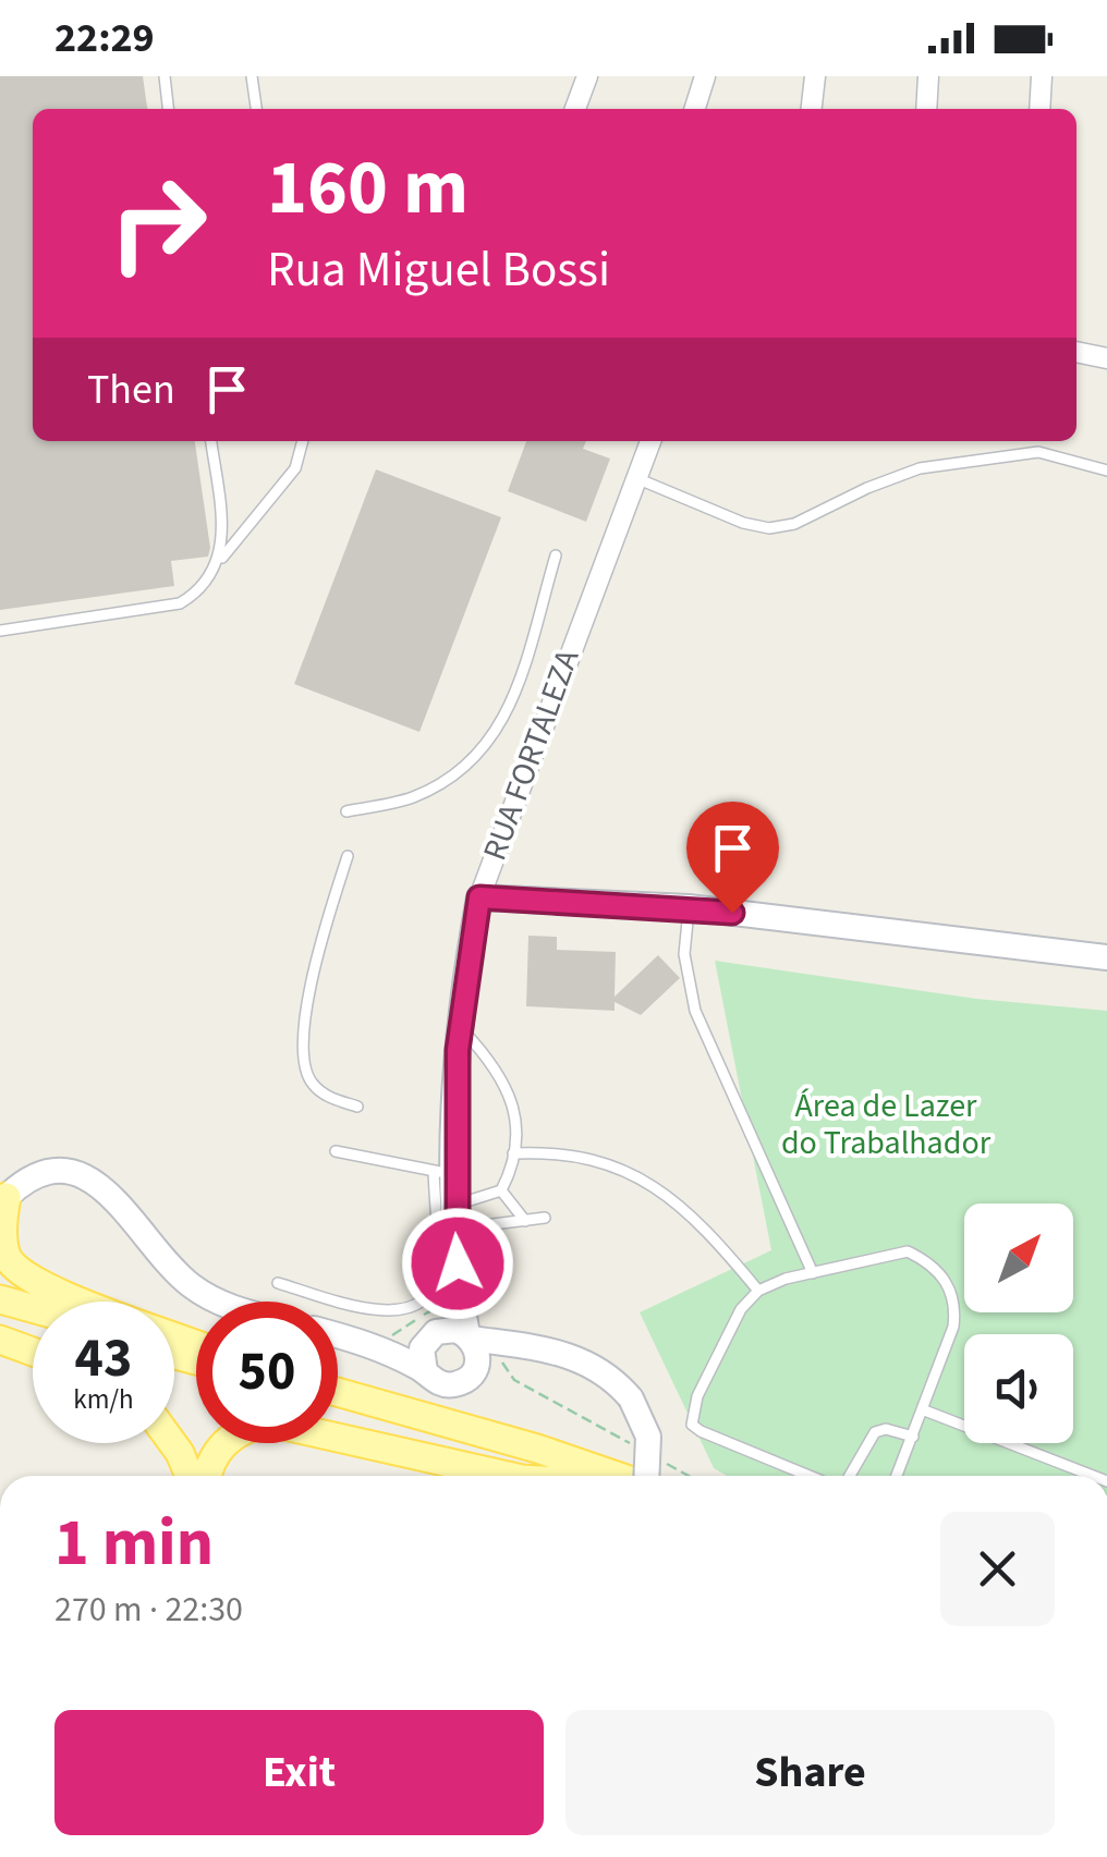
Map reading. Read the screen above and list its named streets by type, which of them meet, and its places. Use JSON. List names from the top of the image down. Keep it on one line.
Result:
{"streets":{"main road":["RUA FORTALEZA"]},"parks":["Área de Lazer do Trabalhador"],"north":"top right","page":{"status":"22:29","turn":["160 m","Rua Miguel Bossi"],"then":"Then","speed":"43 km/h","limit":"50","heading":["1 min","270 m · 22:30"],"buttons":["Exit","Share"]}}
